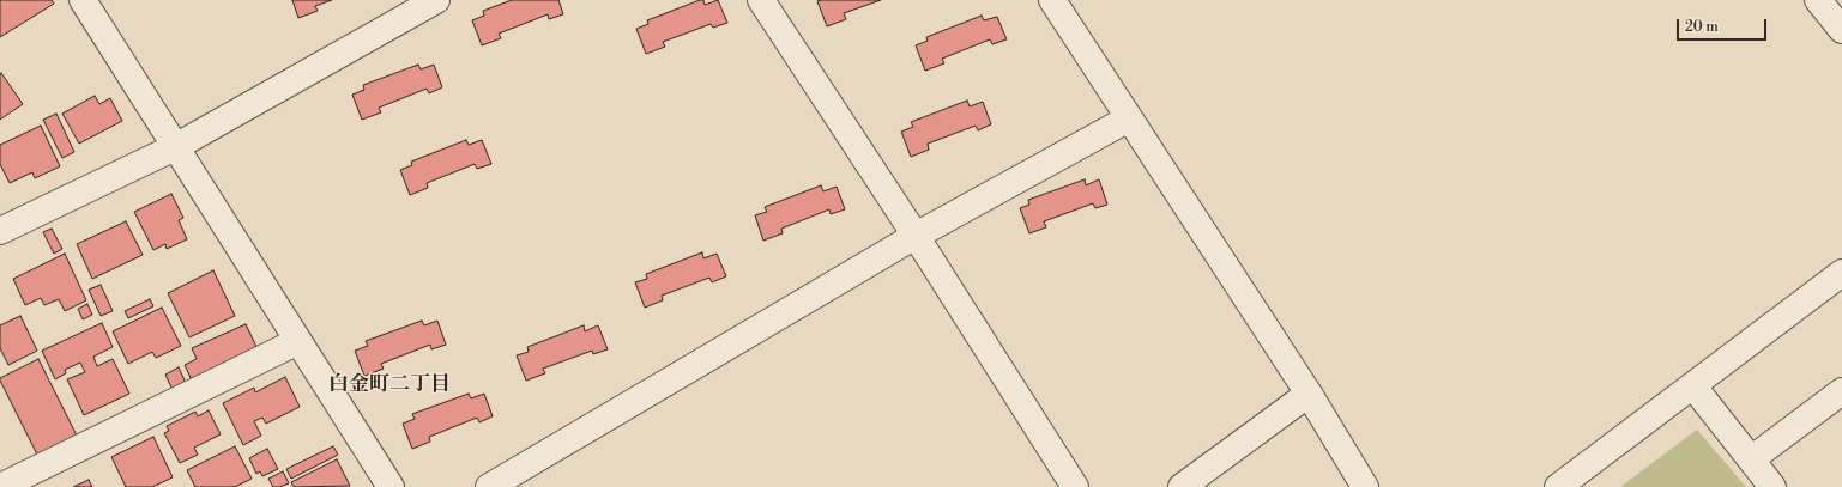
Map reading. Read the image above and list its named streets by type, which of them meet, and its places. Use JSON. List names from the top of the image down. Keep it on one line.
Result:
{"districts":["白金町二丁目"],"scale_bar":"20 m"}
